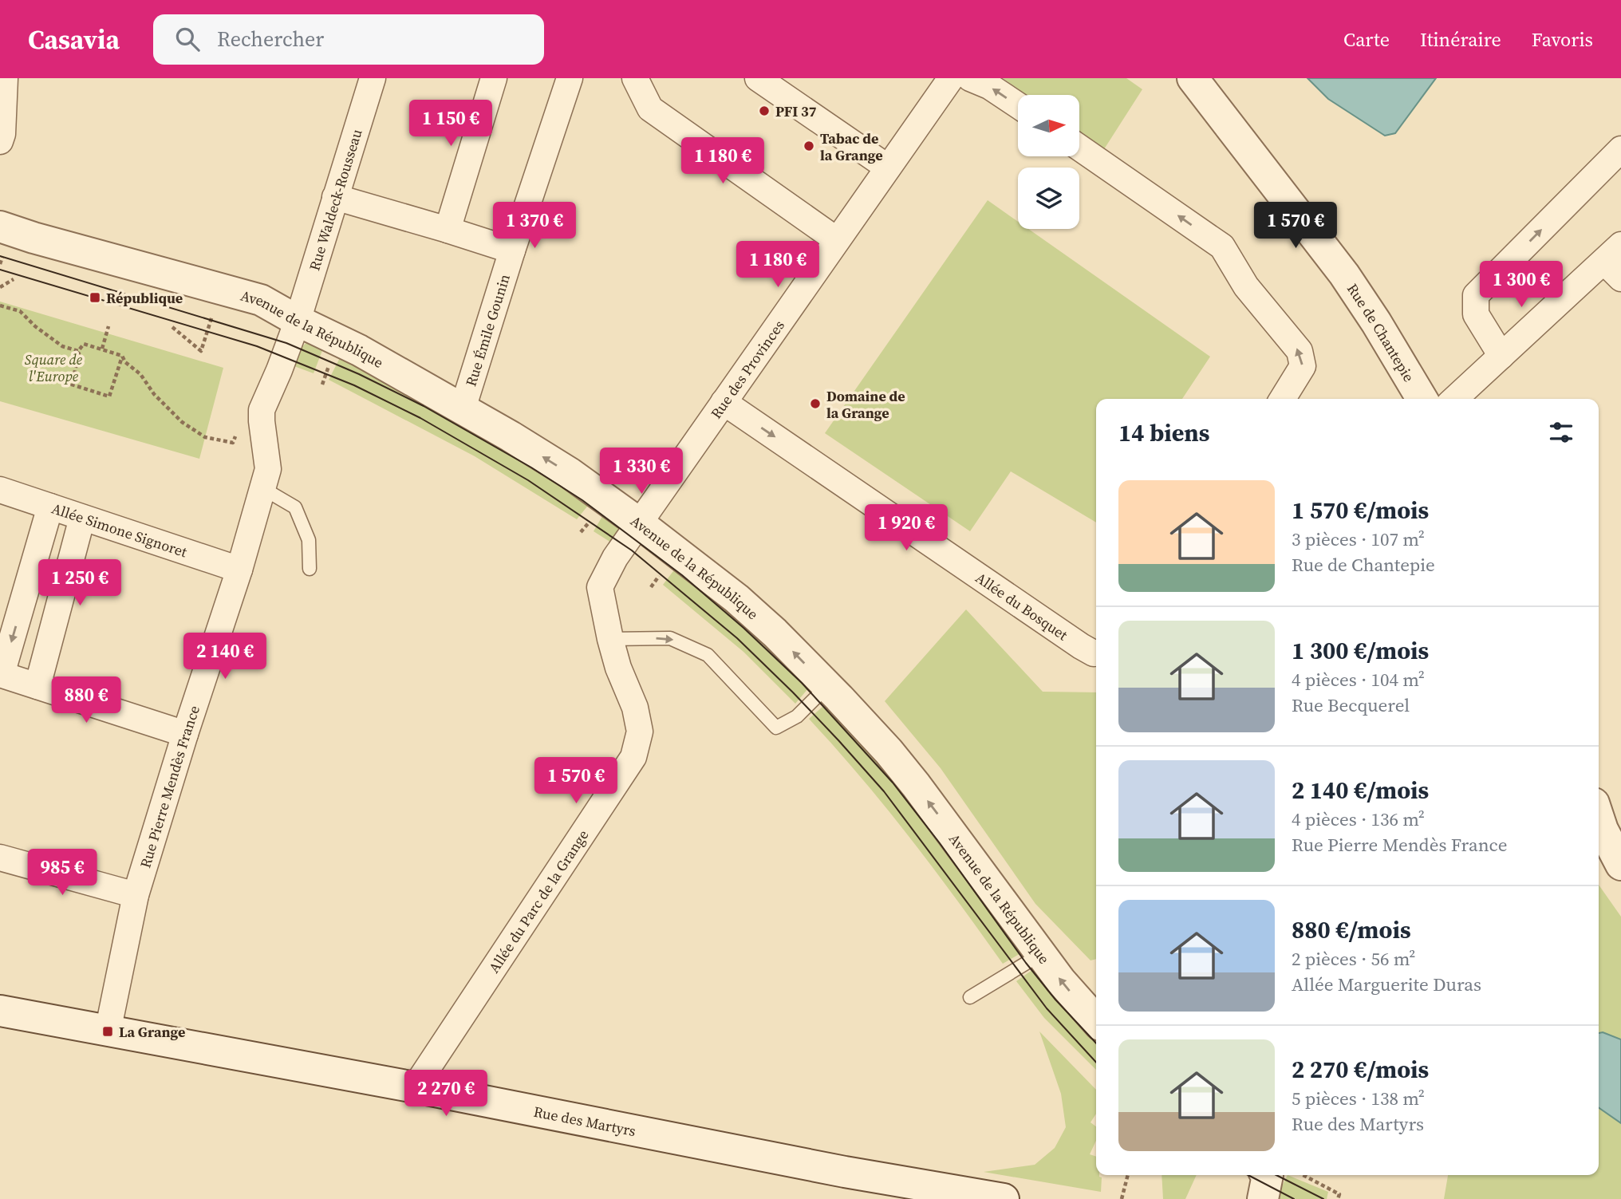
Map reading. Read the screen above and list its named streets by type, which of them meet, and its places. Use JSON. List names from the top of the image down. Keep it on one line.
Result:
{"streets":{"street":["Rue Waldeck-Rousseau","Rue Émile Gounin","Avenue de la République","Rue de Chantepie","Rue des Provinces","Allée Simone Signoret","Allée du Bosquet","Rue Pierre Mendès France","Allée du Parc de la Grange","Rue des Martyrs"]},"crossings":[["Rue Waldeck-Rousseau","Avenue de la République"],["Rue Waldeck-Rousseau","Rue Pierre Mendès France"],["Rue Émile Gounin","Avenue de la République"],["Avenue de la République","Rue des Provinces"],["Avenue de la République","Rue Pierre Mendès France"],["Avenue de la République","Allée du Parc de la Grange"],["Rue des Provinces","Allée du Bosquet"],["Rue des Provinces","Allée du Parc de la Grange"],["Allée Simone Signoret","Rue Pierre Mendès France"],["Rue Pierre Mendès France","Rue des Martyrs"],["Allée du Parc de la Grange","Rue des Martyrs"]],"one_way":["Avenue de la République","Allée du Bosquet"],"parks":["Square de l'Europe"],"places":{"other":["PFI 37","Tabac de la Grange","Domaine de la Grange"],"transit":["République","La Grange"]},"north":"right","page":{"header":"Casavia","search":"Rechercher","nav":["Carte","Itinéraire","Favoris"],"price":["1 150 €","1 180 €","1 370 €","1 570 €","1 180 €","1 300 €","1 330 €","1 920 €","1 250 €","2 140 €","880 €","1 570 €","985 €","2 270 €"],"heading":"14 biens","list":[{"name":"1 570 €/mois","note":"3 pièces · 107 m² · Rue de Chantepie"},{"name":"1 300 €/mois","note":"4 pièces · 104 m² · Rue Becquerel"},{"name":"2 140 €/mois","note":"4 pièces · 136 m² · Rue Pierre Mendès France"},{"name":"880 €/mois","note":"2 pièces · 56 m² · Allée Marguerite Duras"},{"name":"2 270 €/mois","note":"5 pièces · 138 m² · Rue des Martyrs"}]}}
